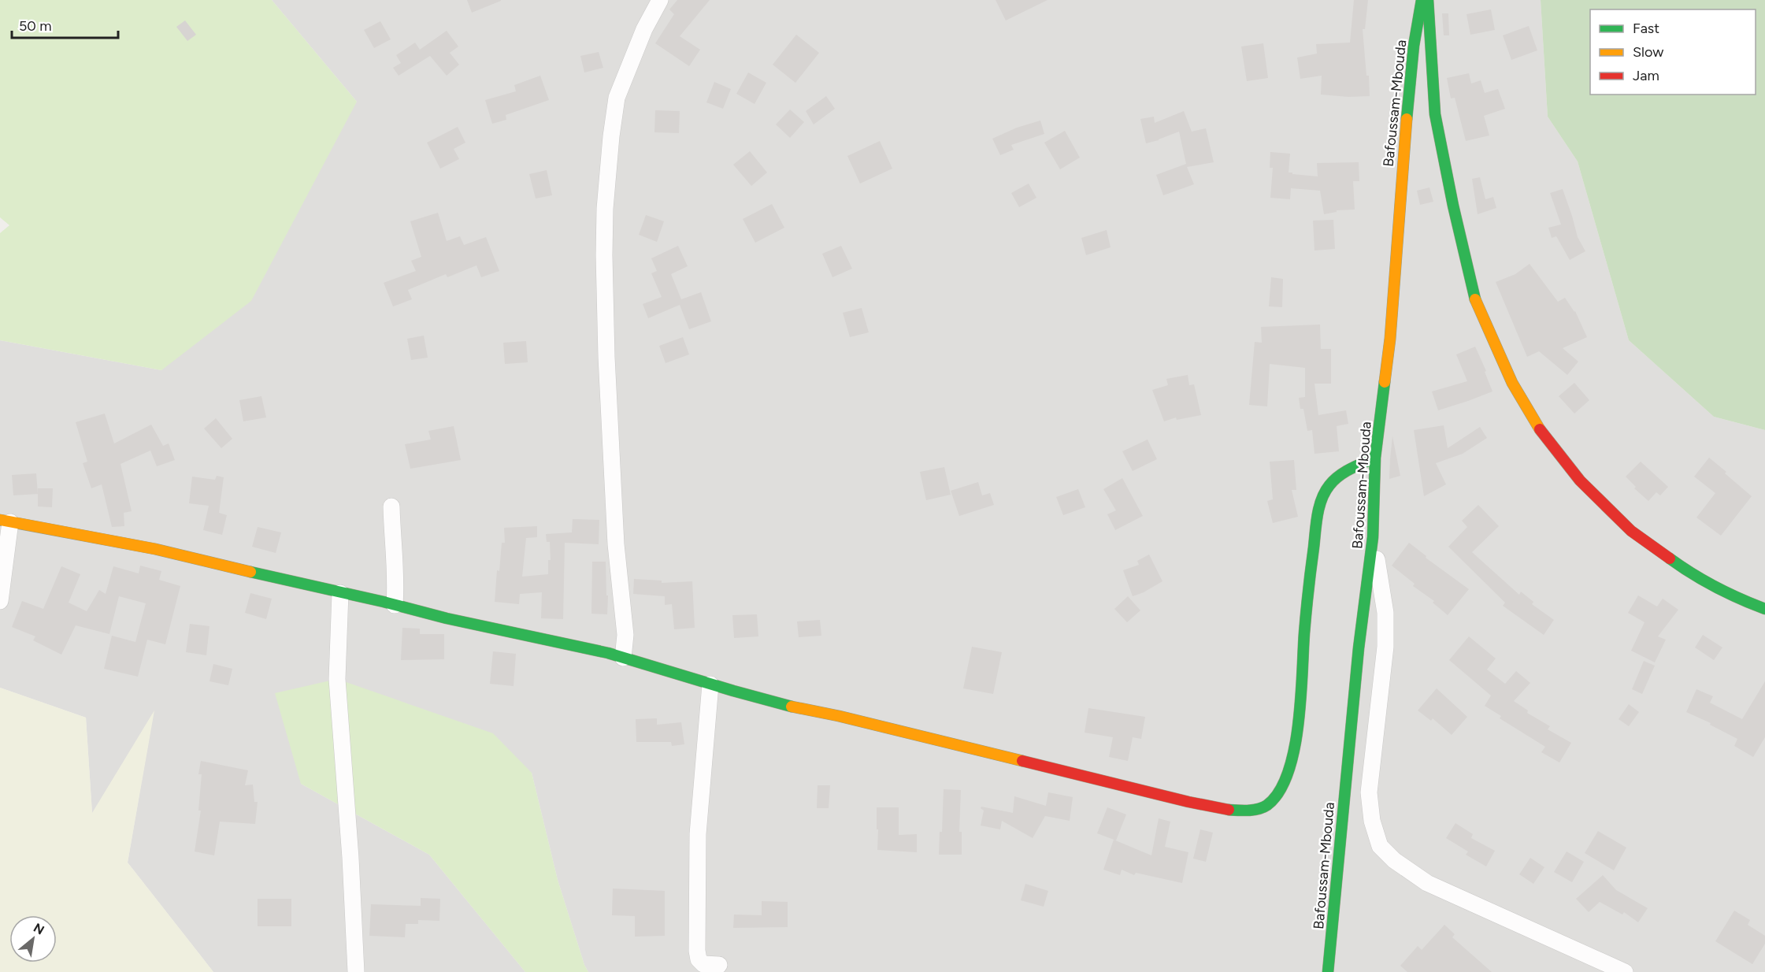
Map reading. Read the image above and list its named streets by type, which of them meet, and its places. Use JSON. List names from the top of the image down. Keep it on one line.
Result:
{"streets":{"main road":["Bafoussam-Mbouda"]},"legend":["Fast","Slow","Jam"],"scale_bar":"50 m","north":"top right"}
